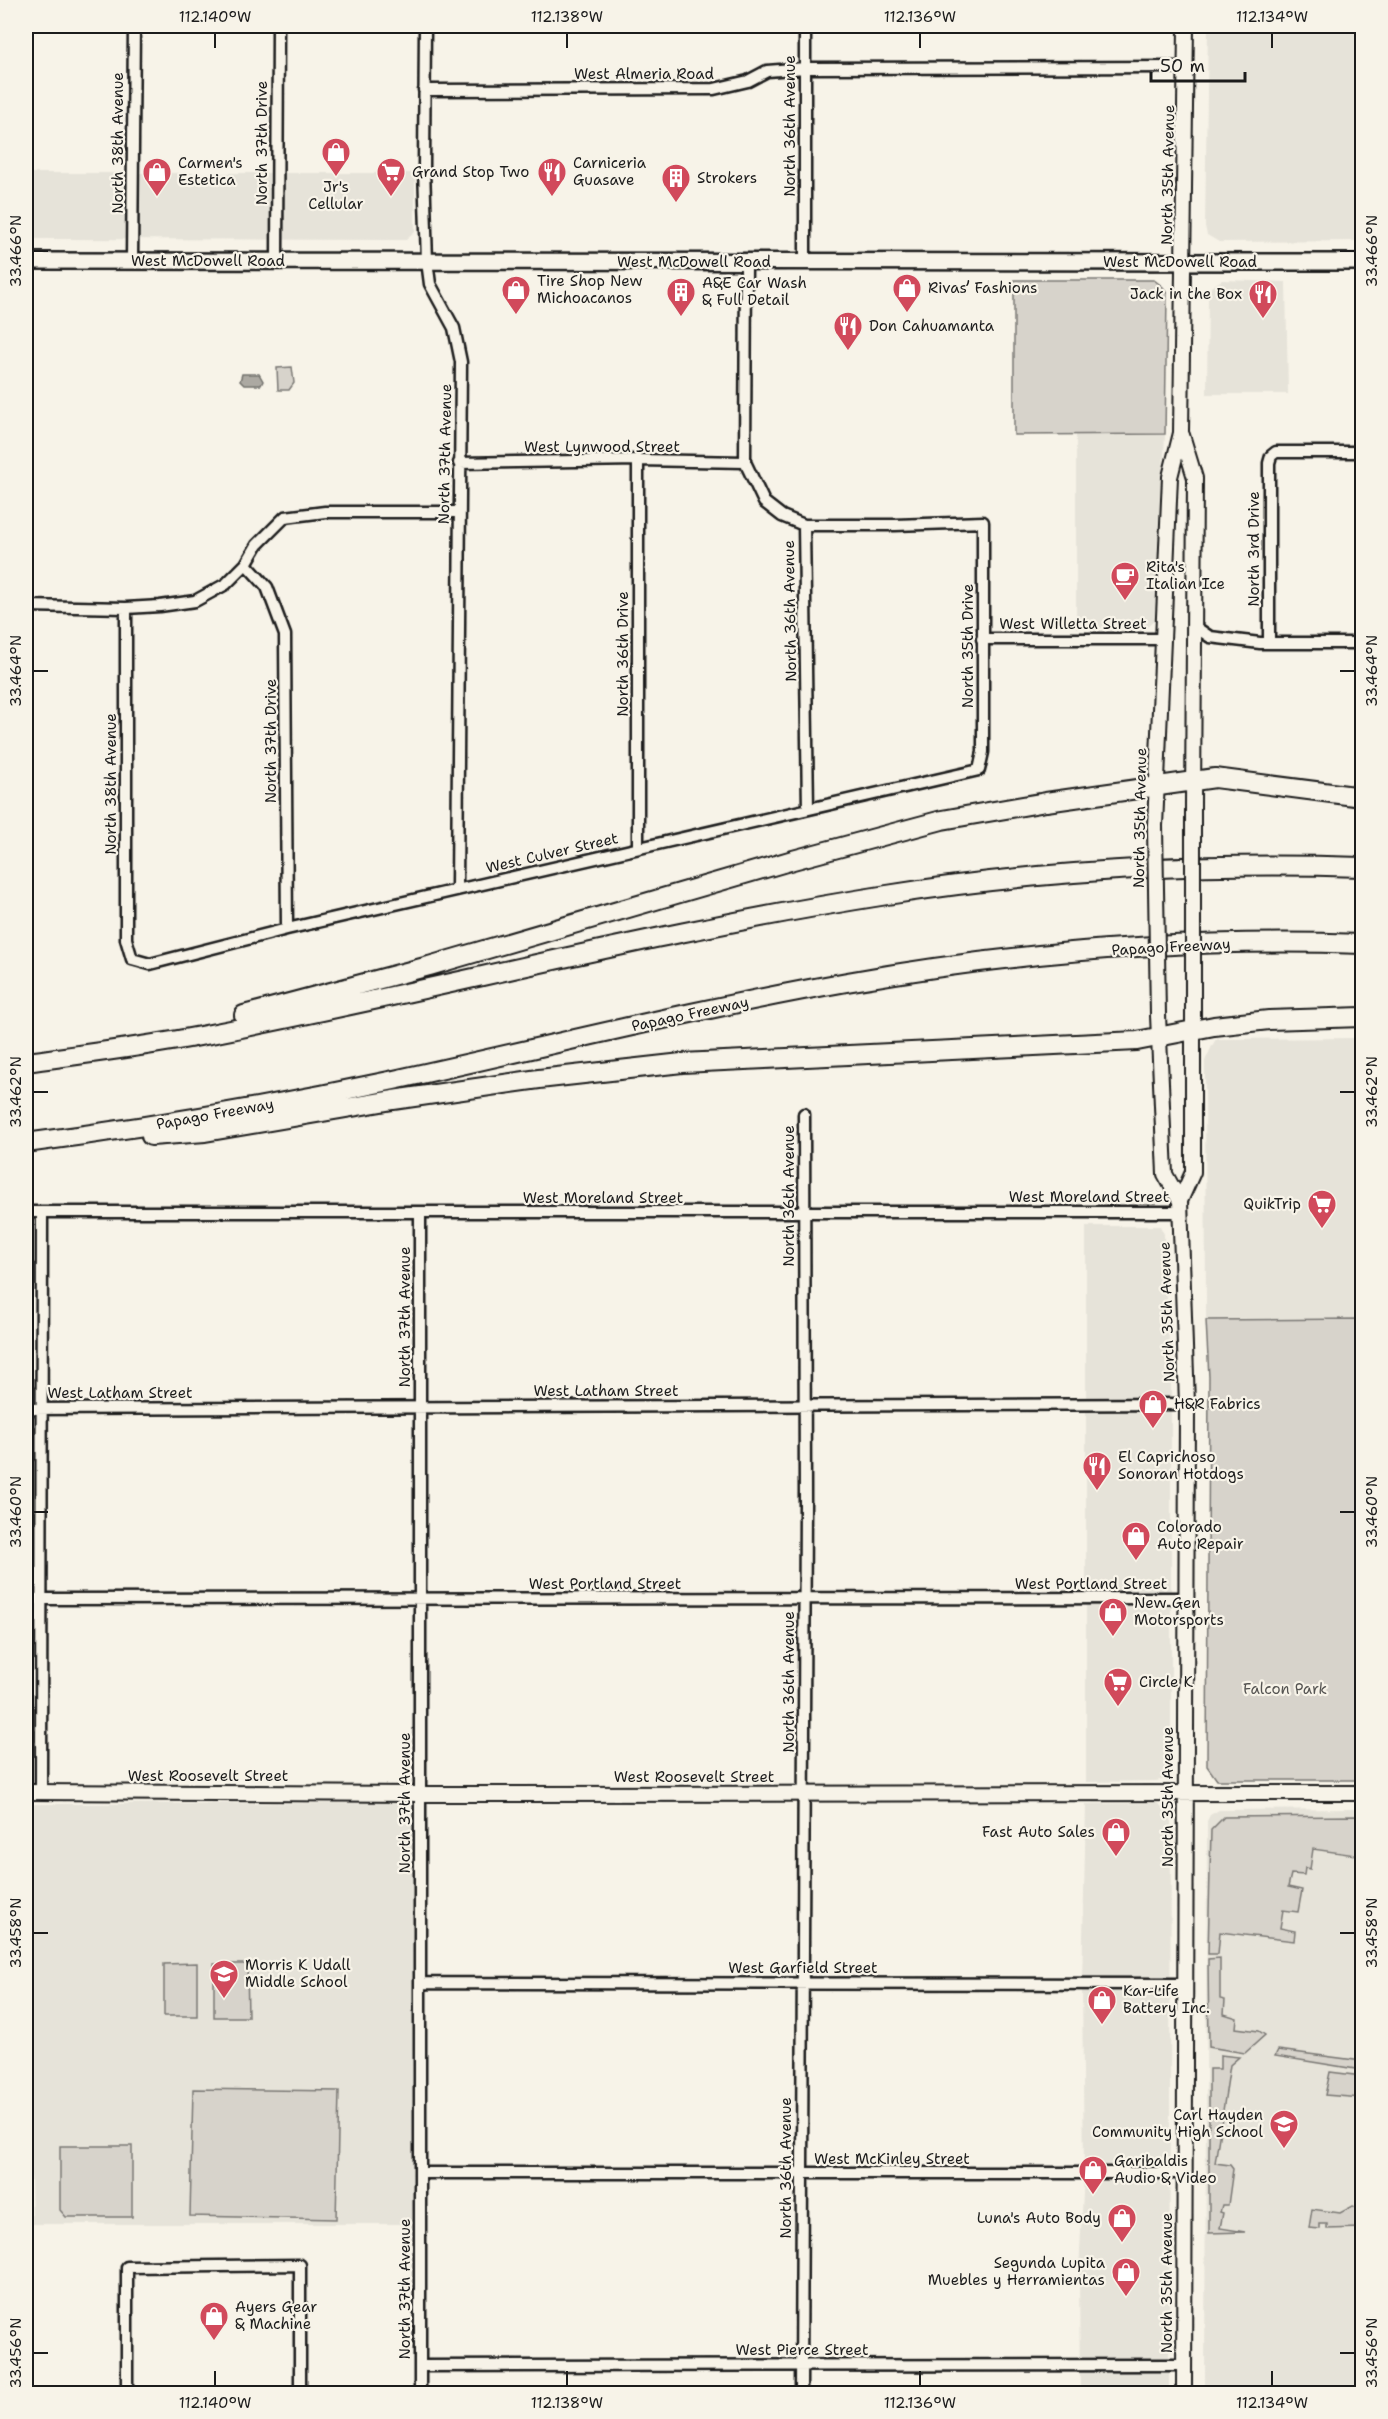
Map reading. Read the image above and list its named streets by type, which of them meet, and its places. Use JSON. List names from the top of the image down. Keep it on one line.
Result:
{"streets":{"highway":["Papago Freeway"],"main road":["North 35th Avenue","West McDowell Road","West Roosevelt Street"],"street":["West Almeria Road","North 36th Avenue","North 38th Avenue","North 37th Drive","West Lynwood Street","North 37th Avenue","North 3rd Drive","West Willetta Street","North 35th Drive","North 36th Drive","West Culver Street","West Moreland Street","West Latham Street","West Portland Street","West Garfield Street","West McKinley Street","West Pierce Street"]},"crossings":[["West Almeria Road","North 36th Avenue"],["West Almeria Road","North 35th Avenue"],["West Almeria Road","North 37th Avenue"],["North 36th Avenue","West McDowell Road"],["North 36th Avenue","West Lynwood Street"],["North 36th Avenue","North 35th Drive"],["North 36th Avenue","West Culver Street"],["North 36th Avenue","West Moreland Street"],["North 36th Avenue","West Latham Street"],["North 36th Avenue","West Portland Street"],["North 36th Avenue","West Roosevelt Street"],["North 36th Avenue","West Garfield Street"],["North 36th Avenue","West McKinley Street"],["North 36th Avenue","West Pierce Street"],["North 38th Avenue","West McDowell Road"],["North 38th Avenue","West Culver Street"],["North 37th Drive","West McDowell Road"],["North 37th Drive","West Culver Street"],["North 35th Avenue","West McDowell Road"],["North 35th Avenue","West Willetta Street"],["North 35th Avenue","West Moreland Street"],["North 35th Avenue","West Latham Street"],["North 35th Avenue","West Portland Street"],["North 35th Avenue","West Roosevelt Street"],["North 35th Avenue","West Garfield Street"],["North 35th Avenue","West McKinley Street"],["North 35th Avenue","West Pierce Street"],["West McDowell Road","North 37th Avenue"],["West Lynwood Street","North 37th Avenue"],["West Lynwood Street","North 36th Drive"],["North 37th Avenue","West Culver Street"],["North 37th Avenue","West Moreland Street"],["North 37th Avenue","West Latham Street"],["North 37th Avenue","West Portland Street"],["North 37th Avenue","West Roosevelt Street"],["North 37th Avenue","West Garfield Street"],["North 37th Avenue","West McKinley Street"],["North 37th Avenue","West Pierce Street"],["West Willetta Street","North 35th Drive"],["North 35th Drive","West Culver Street"],["North 36th Drive","West Culver Street"]],"parks":["Falcon Park"],"places":{"shop":["Jr's Cellular","Carmen's Estetica","Rivas’ Fashions","Tire Shop New Michoacanos","H&R Fabrics","Colorado Auto Repair","New Gen Motorsports","Fast Auto Sales","Kar-Life Battery Inc.","Garibaldis Audio & Video","Luna's Auto Body","Segunda Lupita Muebles y Herramientas","Ayers Gear & Machine"],"supermarket":["Grand Stop Two","QuikTrip","Circle K"],"restaurant":["Carniceria Guasave","Jack in the Box","Don Cahuamanta","El Caprichoso Sonoran Hotdogs"],"building":["Strokers","A&E Car Wash & Full Detail"],"cafe":["Rita's Italian Ice"],"school or university":["Morris K Udall Middle School","Carl Hayden Community High School"]},"scale_bar":"50 m","coordinates":["112.140°W","112.138°W","112.136°W","112.134°W","33.466°N","33.464°N","33.462°N","33.460°N","33.458°N","33.456°N"]}
